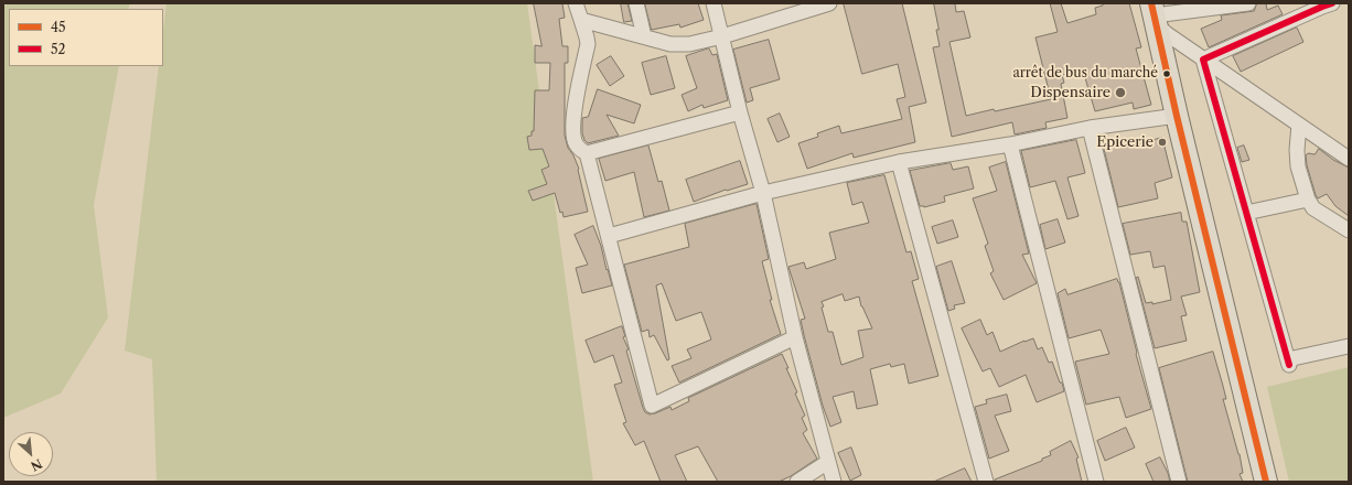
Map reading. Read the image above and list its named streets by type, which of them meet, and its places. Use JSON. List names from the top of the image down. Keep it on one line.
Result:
{"places":["arrêt de bus du marché","Dispensaire","Epicerie"],"lines":["transit line 45","transit line 52"],"legend":["45","52"],"north":"bottom right"}
